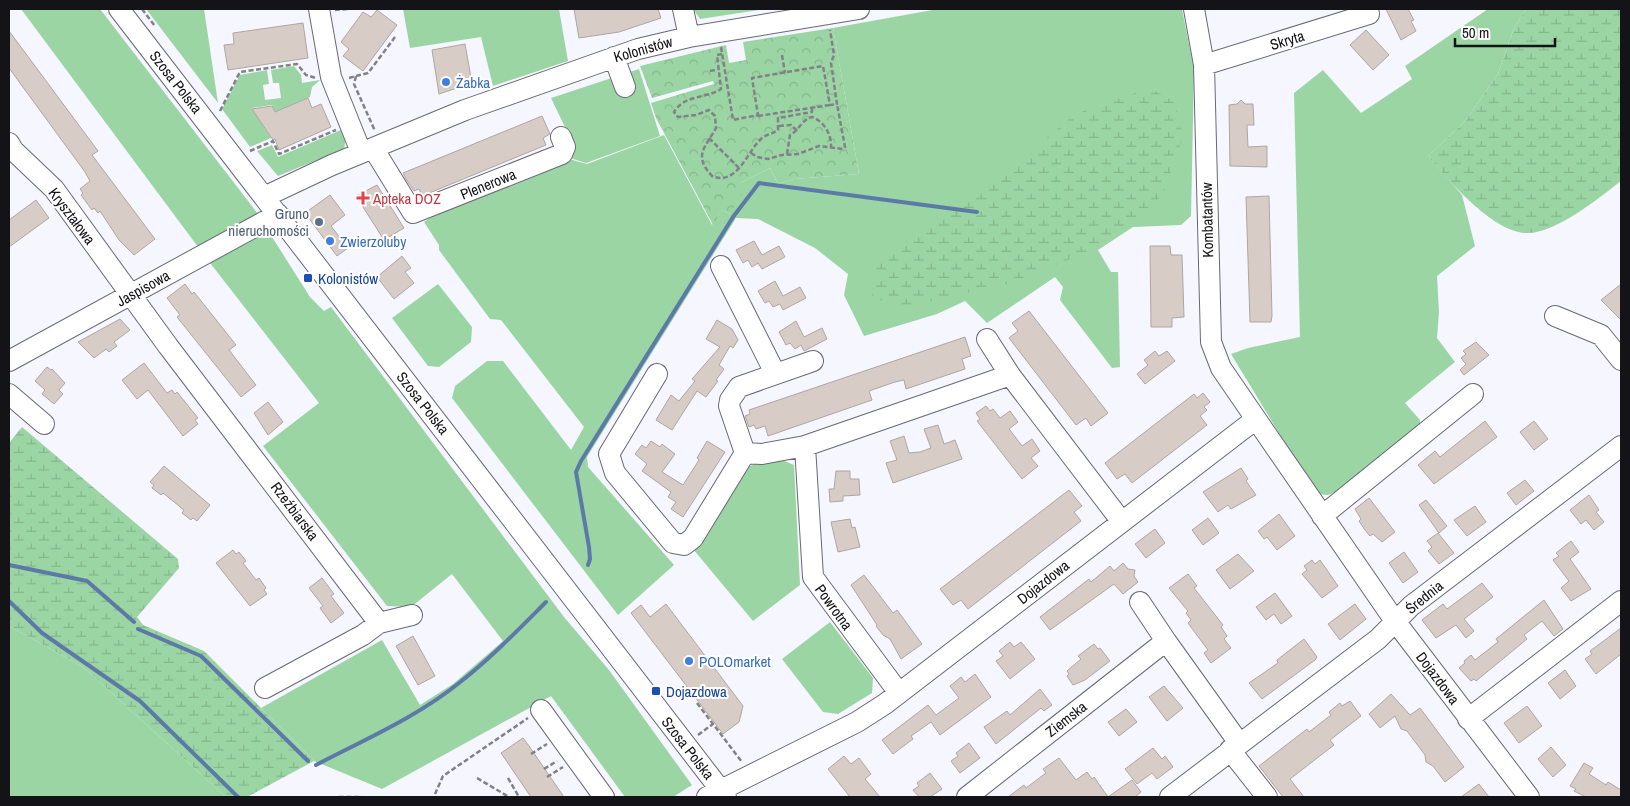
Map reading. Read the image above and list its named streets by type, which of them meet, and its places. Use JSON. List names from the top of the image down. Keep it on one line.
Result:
{"streets":{"street":["Skryta","Kolonistów","Szosa Polska","Plenerowa","Kryształowa","Kombatantów","Jaspisowa","Rzeźbiarska","Dojazdowa","Średnia","Powrotna","Ziemska"]},"crossings":[["Skryta","Kombatantów"],["Kolonistów","Szosa Polska"],["Kolonistów","Plenerowa"],["Szosa Polska","Jaspisowa"],["Szosa Polska","Dojazdowa"],["Kryształowa","Jaspisowa"],["Kryształowa","Rzeźbiarska"],["Kombatantów","Dojazdowa"],["Jaspisowa","Rzeźbiarska"],["Dojazdowa","Średnia"],["Dojazdowa","Powrotna"]],"places":{"other":["Żabka","Gruno nieruchomości","Zwierzoluby","POLOmarket"],"health":["Apteka DOZ"],"transit":["Kolonistów","Dojazdowa"]},"scale_bar":"50 m"}
